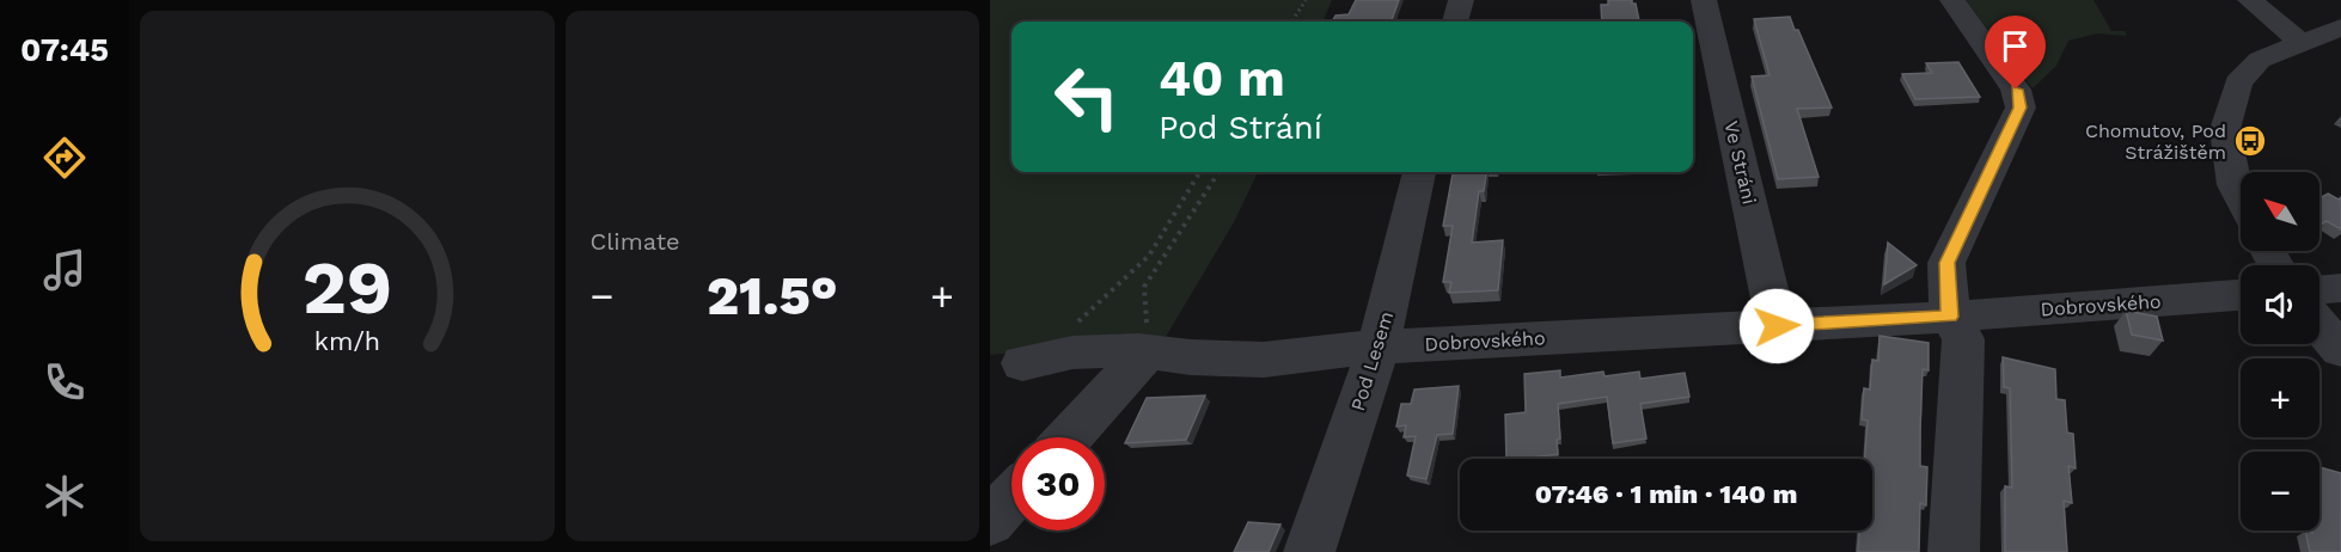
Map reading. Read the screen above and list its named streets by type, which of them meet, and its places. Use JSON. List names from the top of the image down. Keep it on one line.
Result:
{"streets":{"street":["Ve Stráni","Dobrovského","Pod Lesem"]},"crossings":[["Ve Stráni","Dobrovského"],["Dobrovského","Pod Lesem"]],"places":{"bus stop":["Chomutov, Pod Strážištěm"]},"north":"top left","page":{"tabs":"07:45","tile":"Climate","turn":["40 m","Pod Strání"],"map_buttons":["+","−"],"heat":["−","21.5°","+"],"limit":"30","trip":"07:46 · 1 min · 140 m","gauge":["29","km/h"]}}
